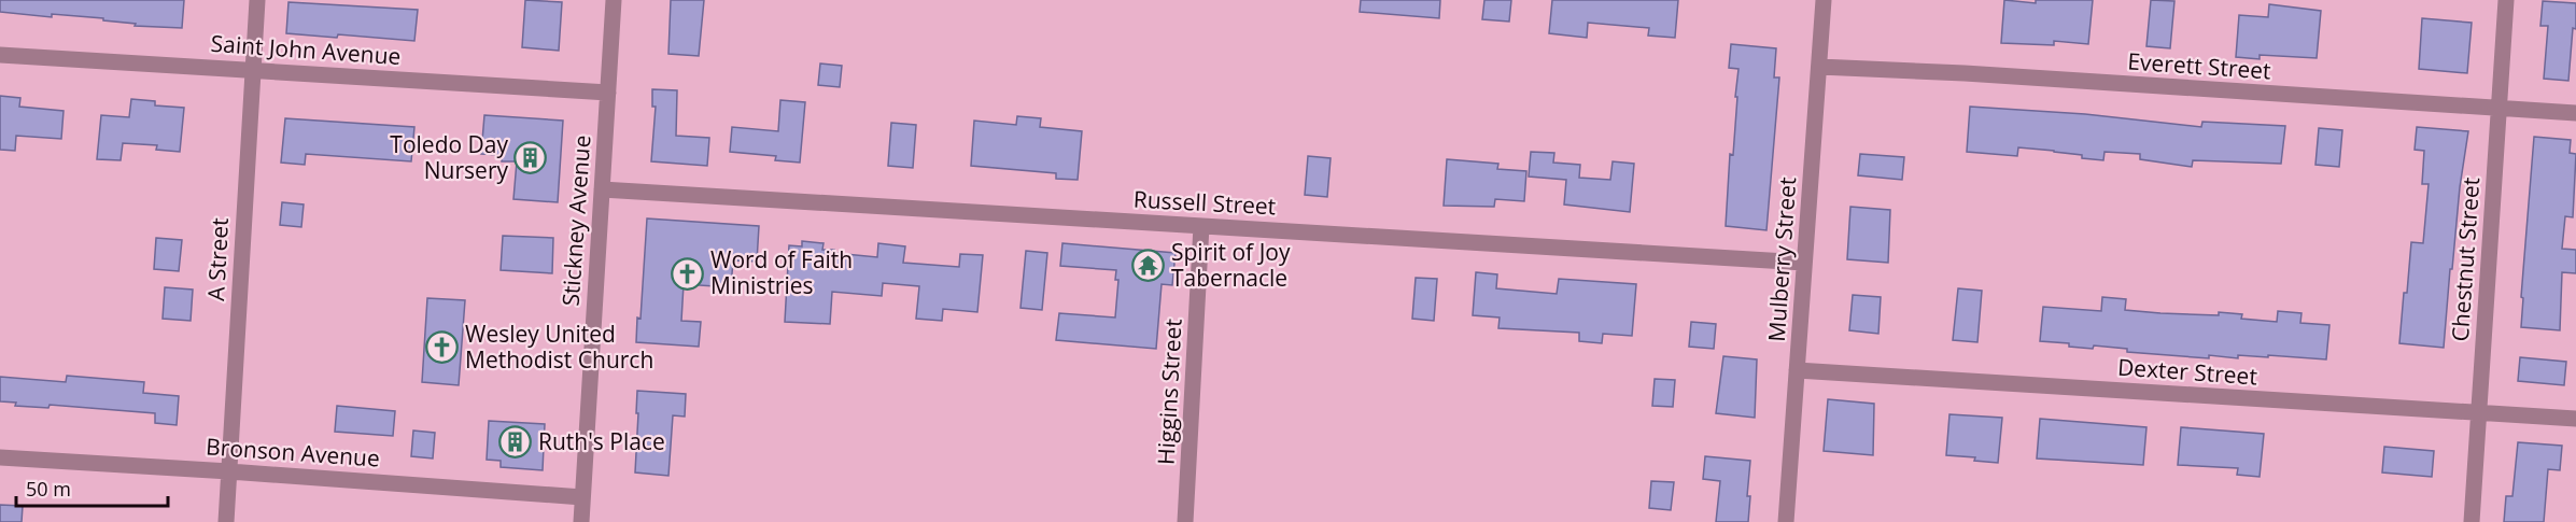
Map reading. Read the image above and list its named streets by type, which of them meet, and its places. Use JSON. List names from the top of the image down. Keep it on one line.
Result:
{"streets":{"street":["Saint John Avenue","Everett Street","Russell Street","Stickney Avenue","A Street","Mulberry Street","Chestnut Street","Dexter Street","Higgins Street","Bronson Avenue"]},"crossings":[["Saint John Avenue","Stickney Avenue"],["Saint John Avenue","A Street"],["Everett Street","Mulberry Street"],["Everett Street","Chestnut Street"],["Russell Street","Stickney Avenue"],["Russell Street","Mulberry Street"],["Russell Street","Higgins Street"],["Stickney Avenue","Bronson Avenue"],["A Street","Bronson Avenue"],["Mulberry Street","Dexter Street"],["Chestnut Street","Dexter Street"]],"places":{"building":["Toledo Day Nursery","Ruth's Place"],"temple":["Spirit of Joy Tabernacle"],"church":["Word of Faith Ministries","Wesley United Methodist Church"]},"scale_bar":"50 m"}
